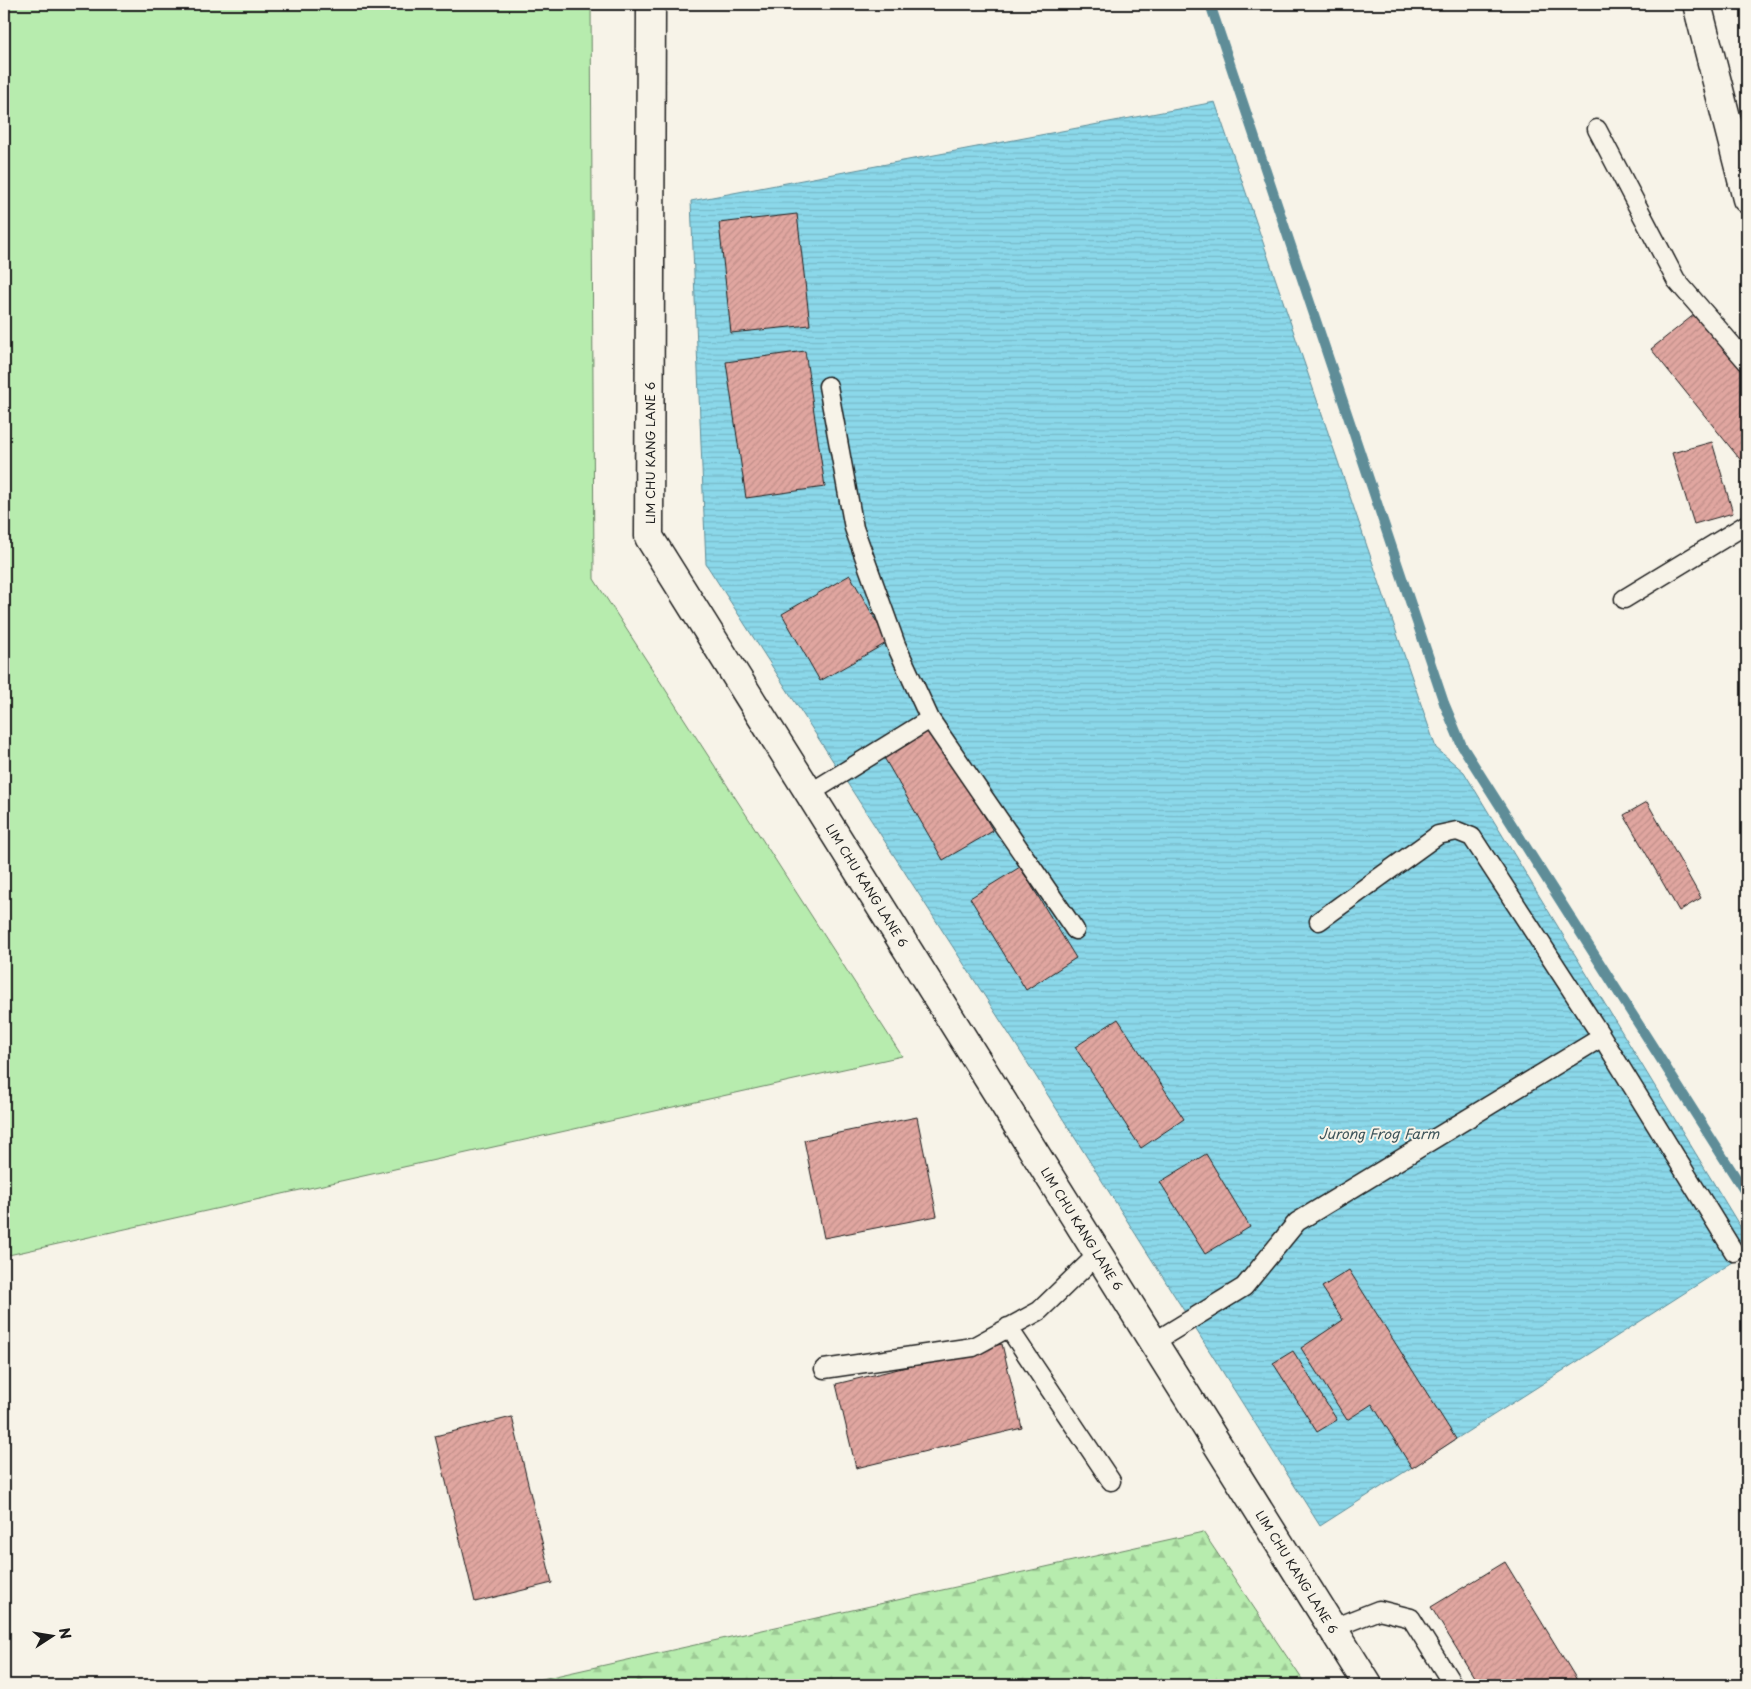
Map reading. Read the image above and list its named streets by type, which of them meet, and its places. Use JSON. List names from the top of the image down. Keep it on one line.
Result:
{"streets":{"street":["LIM CHU KANG LANE 6"]},"water":["Jurong Frog Farm"],"north":"right"}
